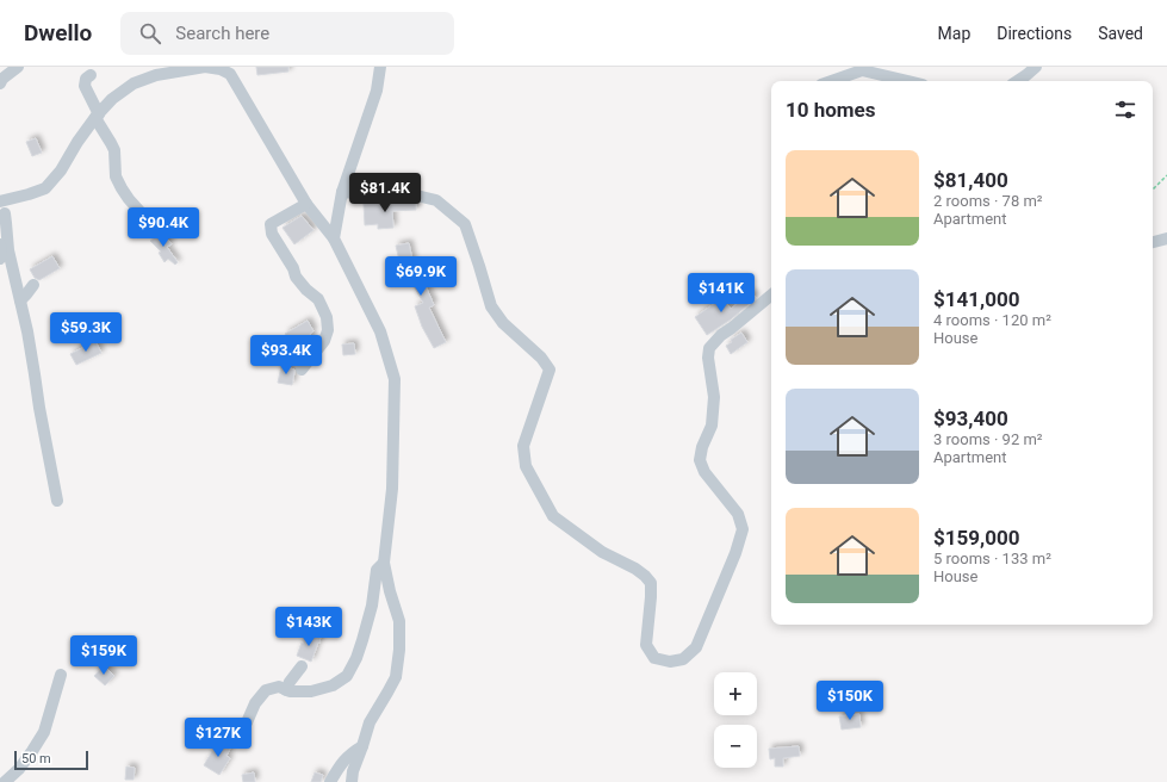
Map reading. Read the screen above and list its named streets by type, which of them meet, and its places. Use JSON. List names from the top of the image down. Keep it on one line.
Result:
{"scale_bar":"50 m","page":{"header":"Dwello","search":"Search here","nav":["Map","Directions","Saved"],"heading":"10 homes","list":[{"name":"$81,400","note":"2 rooms · 78 m² · Apartment"},{"name":"$141,000","note":"4 rooms · 120 m² · House"},{"name":"$93,400","note":"3 rooms · 92 m² · Apartment"},{"name":"$159,000","note":"5 rooms · 133 m² · House"}],"price":["$81.4K","$90.4K","$69.9K","$141K","$59.3K","$93.4K","$143K","$159K","$150K","$127K"],"map_buttons":["+","−"],"scale":"50 m"}}
